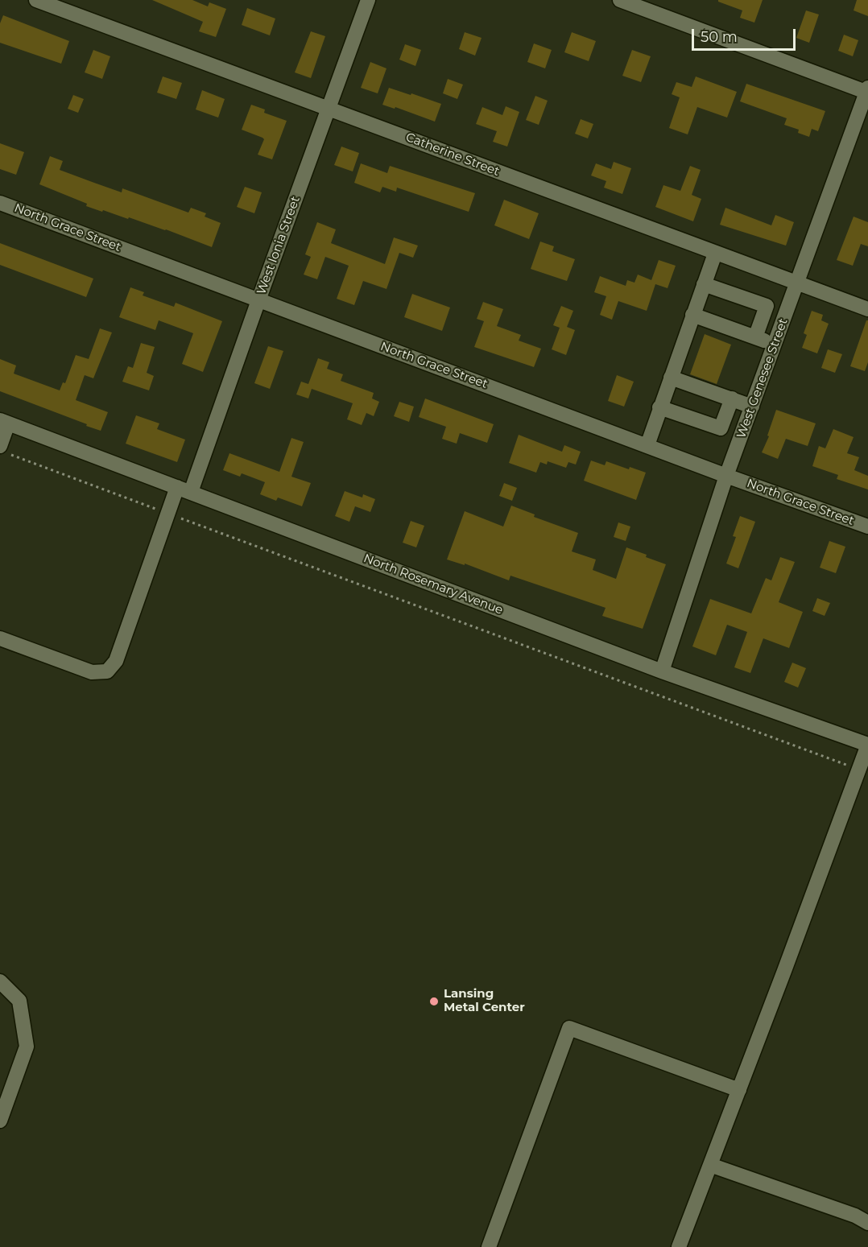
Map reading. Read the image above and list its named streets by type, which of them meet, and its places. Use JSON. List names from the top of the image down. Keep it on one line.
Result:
{"streets":{"street":["Catherine Street","North Grace Street","West Ionia Street","West Genesee Street","North Rosemary Avenue"]},"crossings":[["Catherine Street","West Ionia Street"],["Catherine Street","West Genesee Street"],["North Grace Street","West Ionia Street"],["North Grace Street","West Genesee Street"],["West Ionia Street","North Rosemary Avenue"],["West Genesee Street","North Rosemary Avenue"]],"places":["Lansing Metal Center"],"scale_bar":"50 m"}
